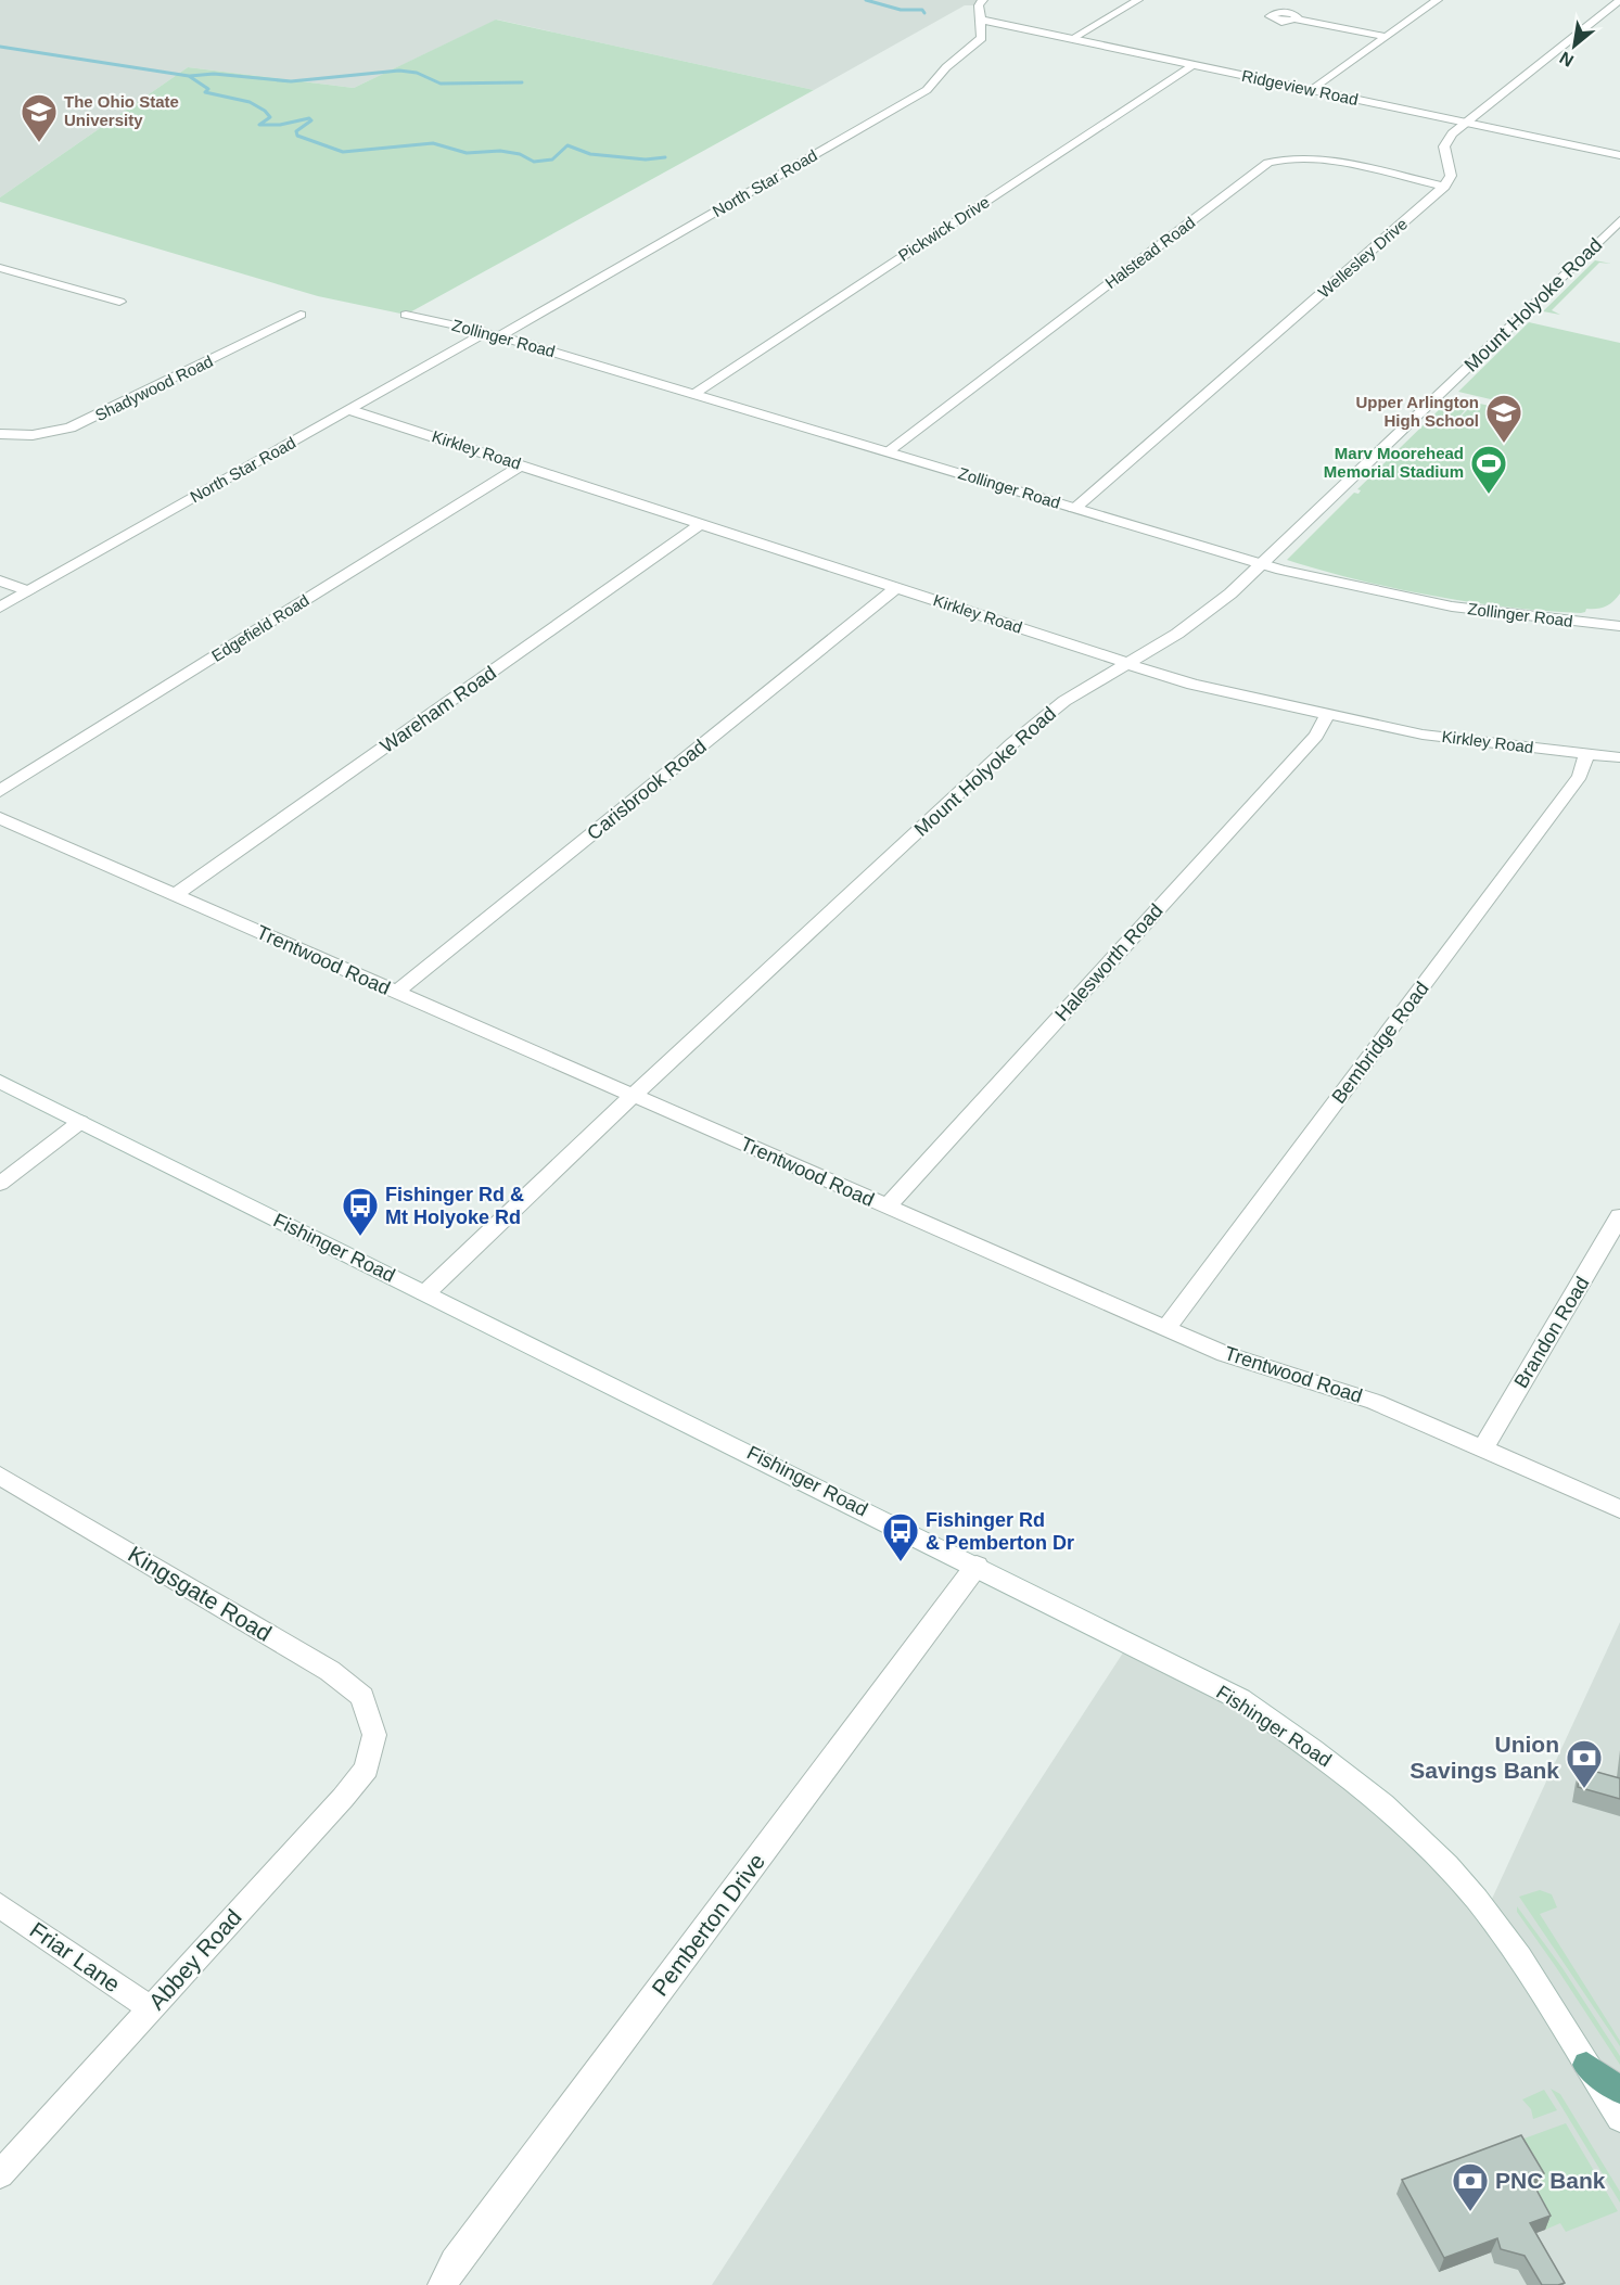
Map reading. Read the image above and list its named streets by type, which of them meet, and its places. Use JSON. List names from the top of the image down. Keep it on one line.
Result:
{"streets":{"street":["Ridgeview Road","North Star Road","Pickwick Drive","Halstead Road","Wellesley Drive","Mount Holyoke Road","Zollinger Road","Shadywood Road","Kirkley Road","Edgefield Road","Wareham Road","Carisbrook Road","Trentwood Road","Halesworth Road","Bembridge Road","Fishinger Road","Brandon Road","Kingsgate Road","Pemberton Drive","Friar Lane","Abbey Road"]},"crossings":[["Ridgeview Road","North Star Road"],["Ridgeview Road","Pickwick Drive"],["North Star Road","Zollinger Road"],["North Star Road","Kirkley Road"],["Pickwick Drive","Zollinger Road"],["Halstead Road","Wellesley Drive"],["Halstead Road","Zollinger Road"],["Wellesley Drive","Zollinger Road"],["Mount Holyoke Road","Zollinger Road"],["Mount Holyoke Road","Kirkley Road"],["Mount Holyoke Road","Trentwood Road"],["Mount Holyoke Road","Fishinger Road"],["Kirkley Road","Edgefield Road"],["Kirkley Road","Wareham Road"],["Kirkley Road","Carisbrook Road"],["Kirkley Road","Halesworth Road"],["Kirkley Road","Bembridge Road"],["Wareham Road","Trentwood Road"],["Carisbrook Road","Trentwood Road"],["Trentwood Road","Halesworth Road"],["Trentwood Road","Bembridge Road"],["Trentwood Road","Brandon Road"],["Fishinger Road","Pemberton Drive"],["Kingsgate Road","Abbey Road"],["Friar Lane","Abbey Road"]],"places":{"school or university":["The Ohio State University","Upper Arlington High School"],"sports":["Marv Moorehead Memorial Stadium"],"bus stop":["Fishinger Rd & Mt Holyoke Rd","Fishinger Rd & Pemberton Dr"],"bank":["Union Savings Bank","PNC Bank"]},"north":"bottom left"}
